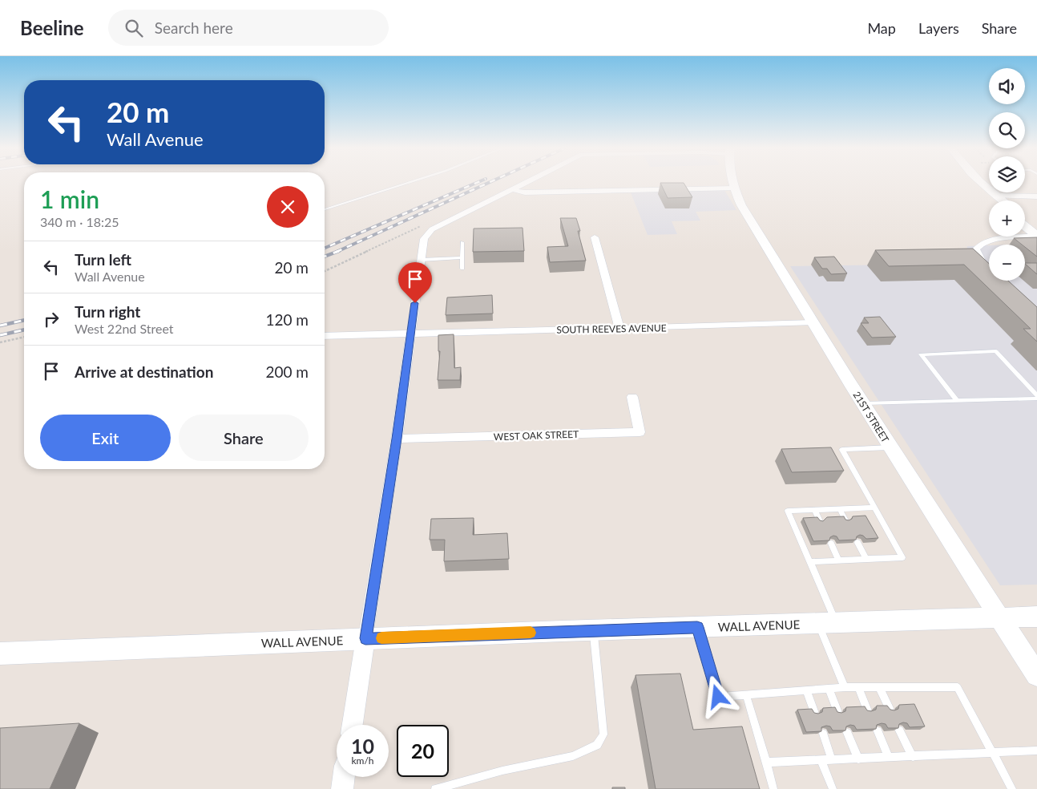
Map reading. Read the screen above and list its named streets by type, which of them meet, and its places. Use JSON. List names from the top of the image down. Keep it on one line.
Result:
{"streets":{"main road":["21ST STREET","WALL AVENUE"],"street":["SOUTH REEVES AVENUE","WEST OAK STREET"]},"crossings":[["SOUTH REEVES AVENUE","21ST STREET"],["21ST STREET","WALL AVENUE"]],"page":{"header":"Beeline","search":"Search here","nav":["Map","Layers","Share"],"map_buttons":["+","−"],"turn":["20 m","Wall Avenue"],"heading":["1 min","340 m · 18:25"],"list":[{"name":"Turn left","note":"Wall Avenue","value":"20 m"},{"name":"Turn right","note":"West 22nd Street","value":"120 m"},{"name":"Arrive at destination","value":"200 m"}],"buttons":["Exit","Share"],"speed":"10 km/h","limit":"20"}}
